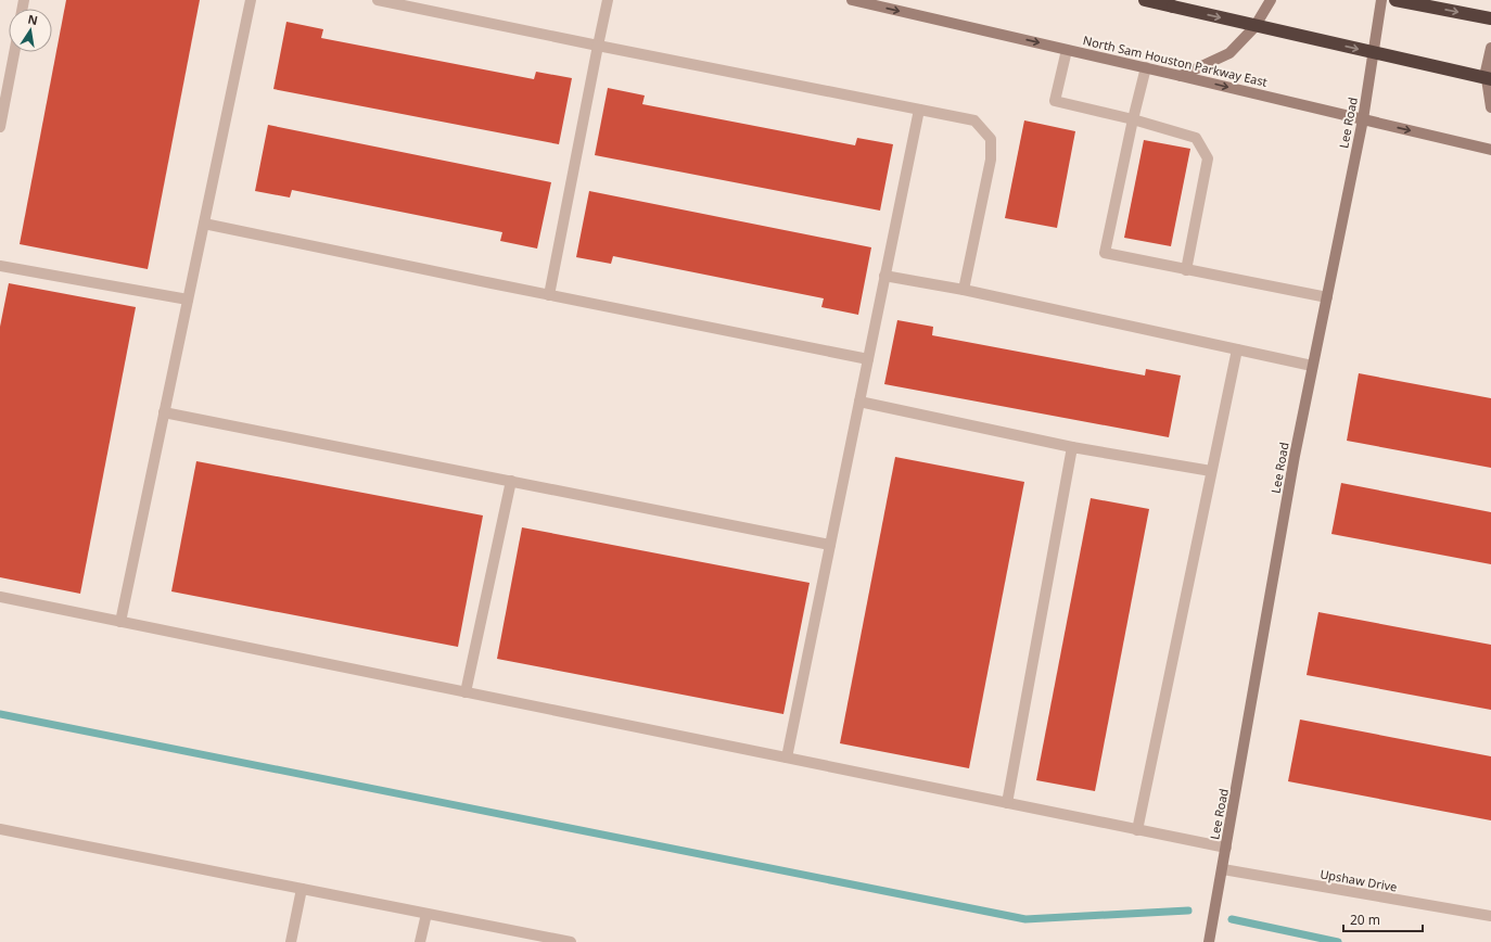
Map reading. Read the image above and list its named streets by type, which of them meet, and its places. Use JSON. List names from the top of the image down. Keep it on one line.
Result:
{"streets":{"main road":["North Sam Houston Parkway East","Lee Road"],"street":["Upshaw Drive"]},"crossings":[["North Sam Houston Parkway East","Lee Road"],["Lee Road","Upshaw Drive"]],"one_way":["North Sam Houston Parkway East"],"scale_bar":"20 m","north":"top"}
